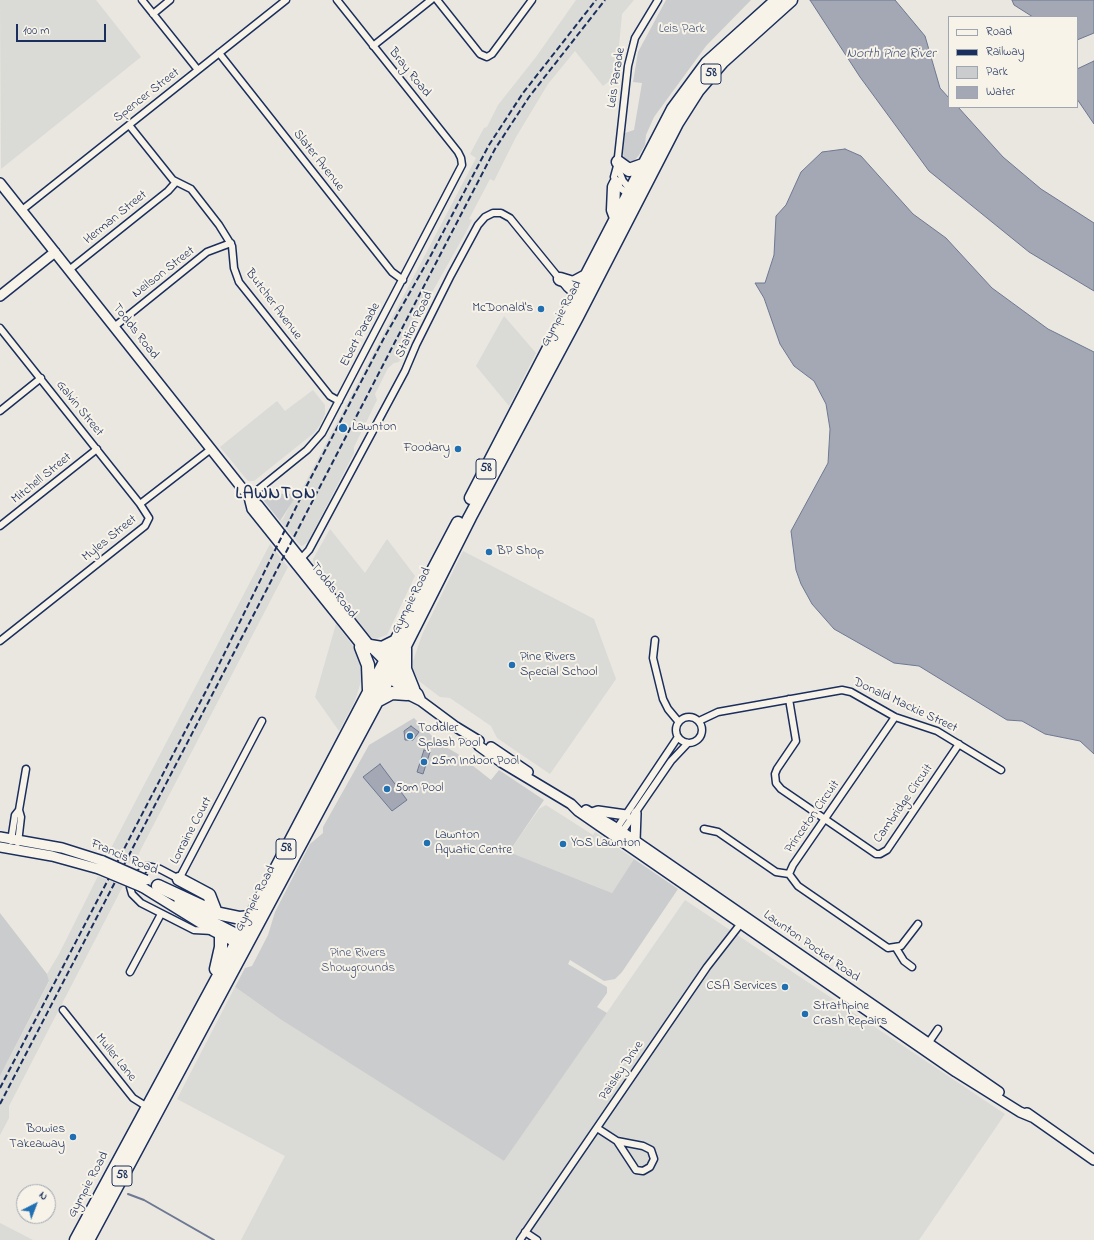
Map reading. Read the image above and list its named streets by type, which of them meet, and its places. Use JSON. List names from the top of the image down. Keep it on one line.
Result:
{"streets":{"highway":["58","Gympie Road"],"main road":["Todds Road","Francis Road","Lawnton Pocket Road"],"street":["Bray Road","Leis Parade","Spencer Street","Slater Avenue","Herman Street","Neilson Street","Butcher Avenue","Station Road","Ebert Parade","Galvin Street","Mitchell Street","Myles Street","Donald Mackie Street","Cambridge Circuit","Princeton Circuit","Lorraine Court","Muller Lane","Paisley Drive"]},"crossings":[["Bray Road","Ebert Parade"],["Spencer Street","Slater Avenue"],["Spencer Street","Butcher Avenue"],["Spencer Street","Todds Road"],["Slater Avenue","Ebert Parade"],["Herman Street","Butcher Avenue"],["Herman Street","Todds Road"],["Neilson Street","Butcher Avenue"],["Neilson Street","Todds Road"],["Butcher Avenue","Ebert Parade"],["Gympie Road","Station Road"],["Gympie Road","Todds Road"],["Gympie Road","Francis Road"],["Gympie Road","Lawnton Pocket Road"],["Gympie Road","Muller Lane"],["Station Road","Todds Road"],["Todds Road","Ebert Parade"],["Todds Road","Myles Street"],["Todds Road","Lawnton Pocket Road"],["Galvin Street","Mitchell Street"],["Galvin Street","Myles Street"],["Donald Mackie Street","Cambridge Circuit"],["Donald Mackie Street","Princeton Circuit"],["Cambridge Circuit","Princeton Circuit"],["Lorraine Court","Francis Road"],["Lawnton Pocket Road","Paisley Drive"]],"districts":["LAWNTON"],"water":["North Pine River"],"parks":["Leis Park","Pine Rivers Showgrounds"],"places":["McDonald's","Lawnton","Foodary","BP Shop","Pine Rivers Special School","Toddler Splash Pool","25m Indoor Pool","50m Pool","Lawnton Aquatic Centre","YOS Lawnton","CSA Services","Strathpine Crash Repairs","Bowies Takeaway"],"legend":["Road","Railway","Park","Water"],"scale_bar":"100 m","north":"top right"}
